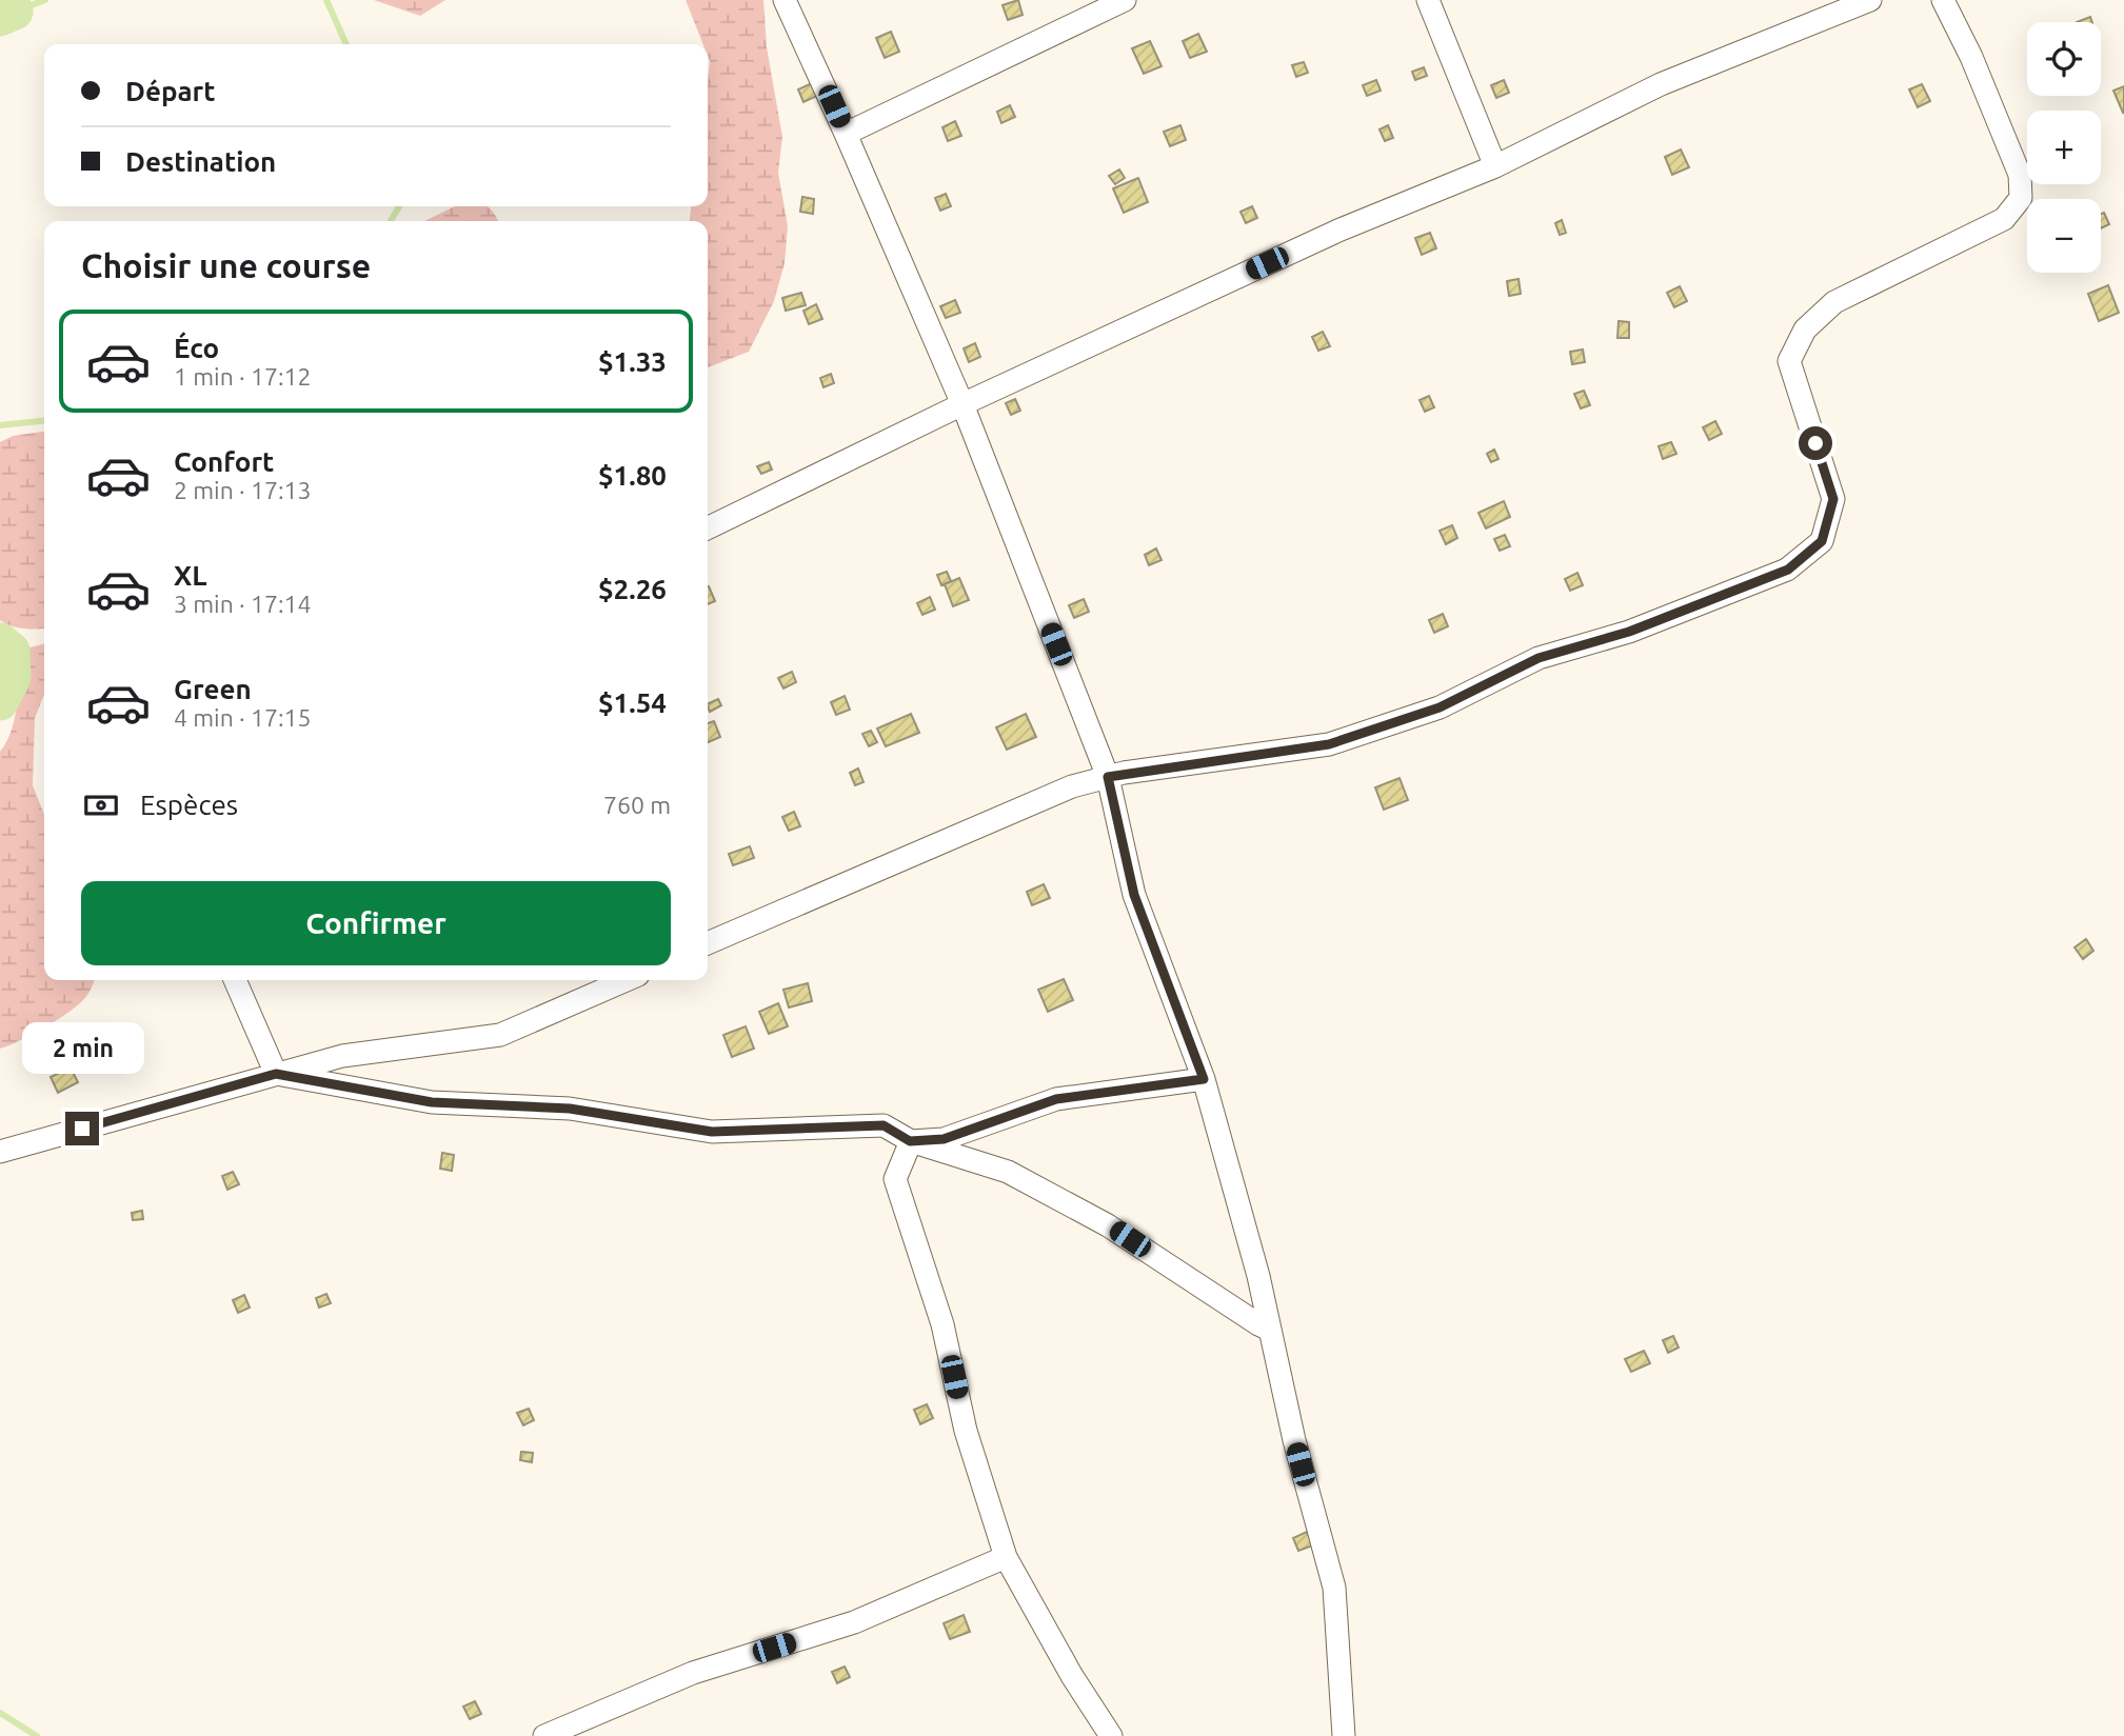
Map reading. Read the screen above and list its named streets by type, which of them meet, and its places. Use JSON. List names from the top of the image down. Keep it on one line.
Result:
{"page":{"map_buttons":["+","−"],"banner":["Départ","Destination"],"heading":"Choisir une course","list":[{"name":"Éco","note":"1 min · 17:12","value":"$1.33"},{"name":"Confort","note":"2 min · 17:13","value":"$1.80"},{"name":"XL","note":"3 min · 17:14","value":"$2.26"},{"name":"Green","note":"4 min · 17:15","value":"$1.54"}],"pay":["Espèces","760 m"],"buttons":"Confirmer","bubble":"2 min"}}
